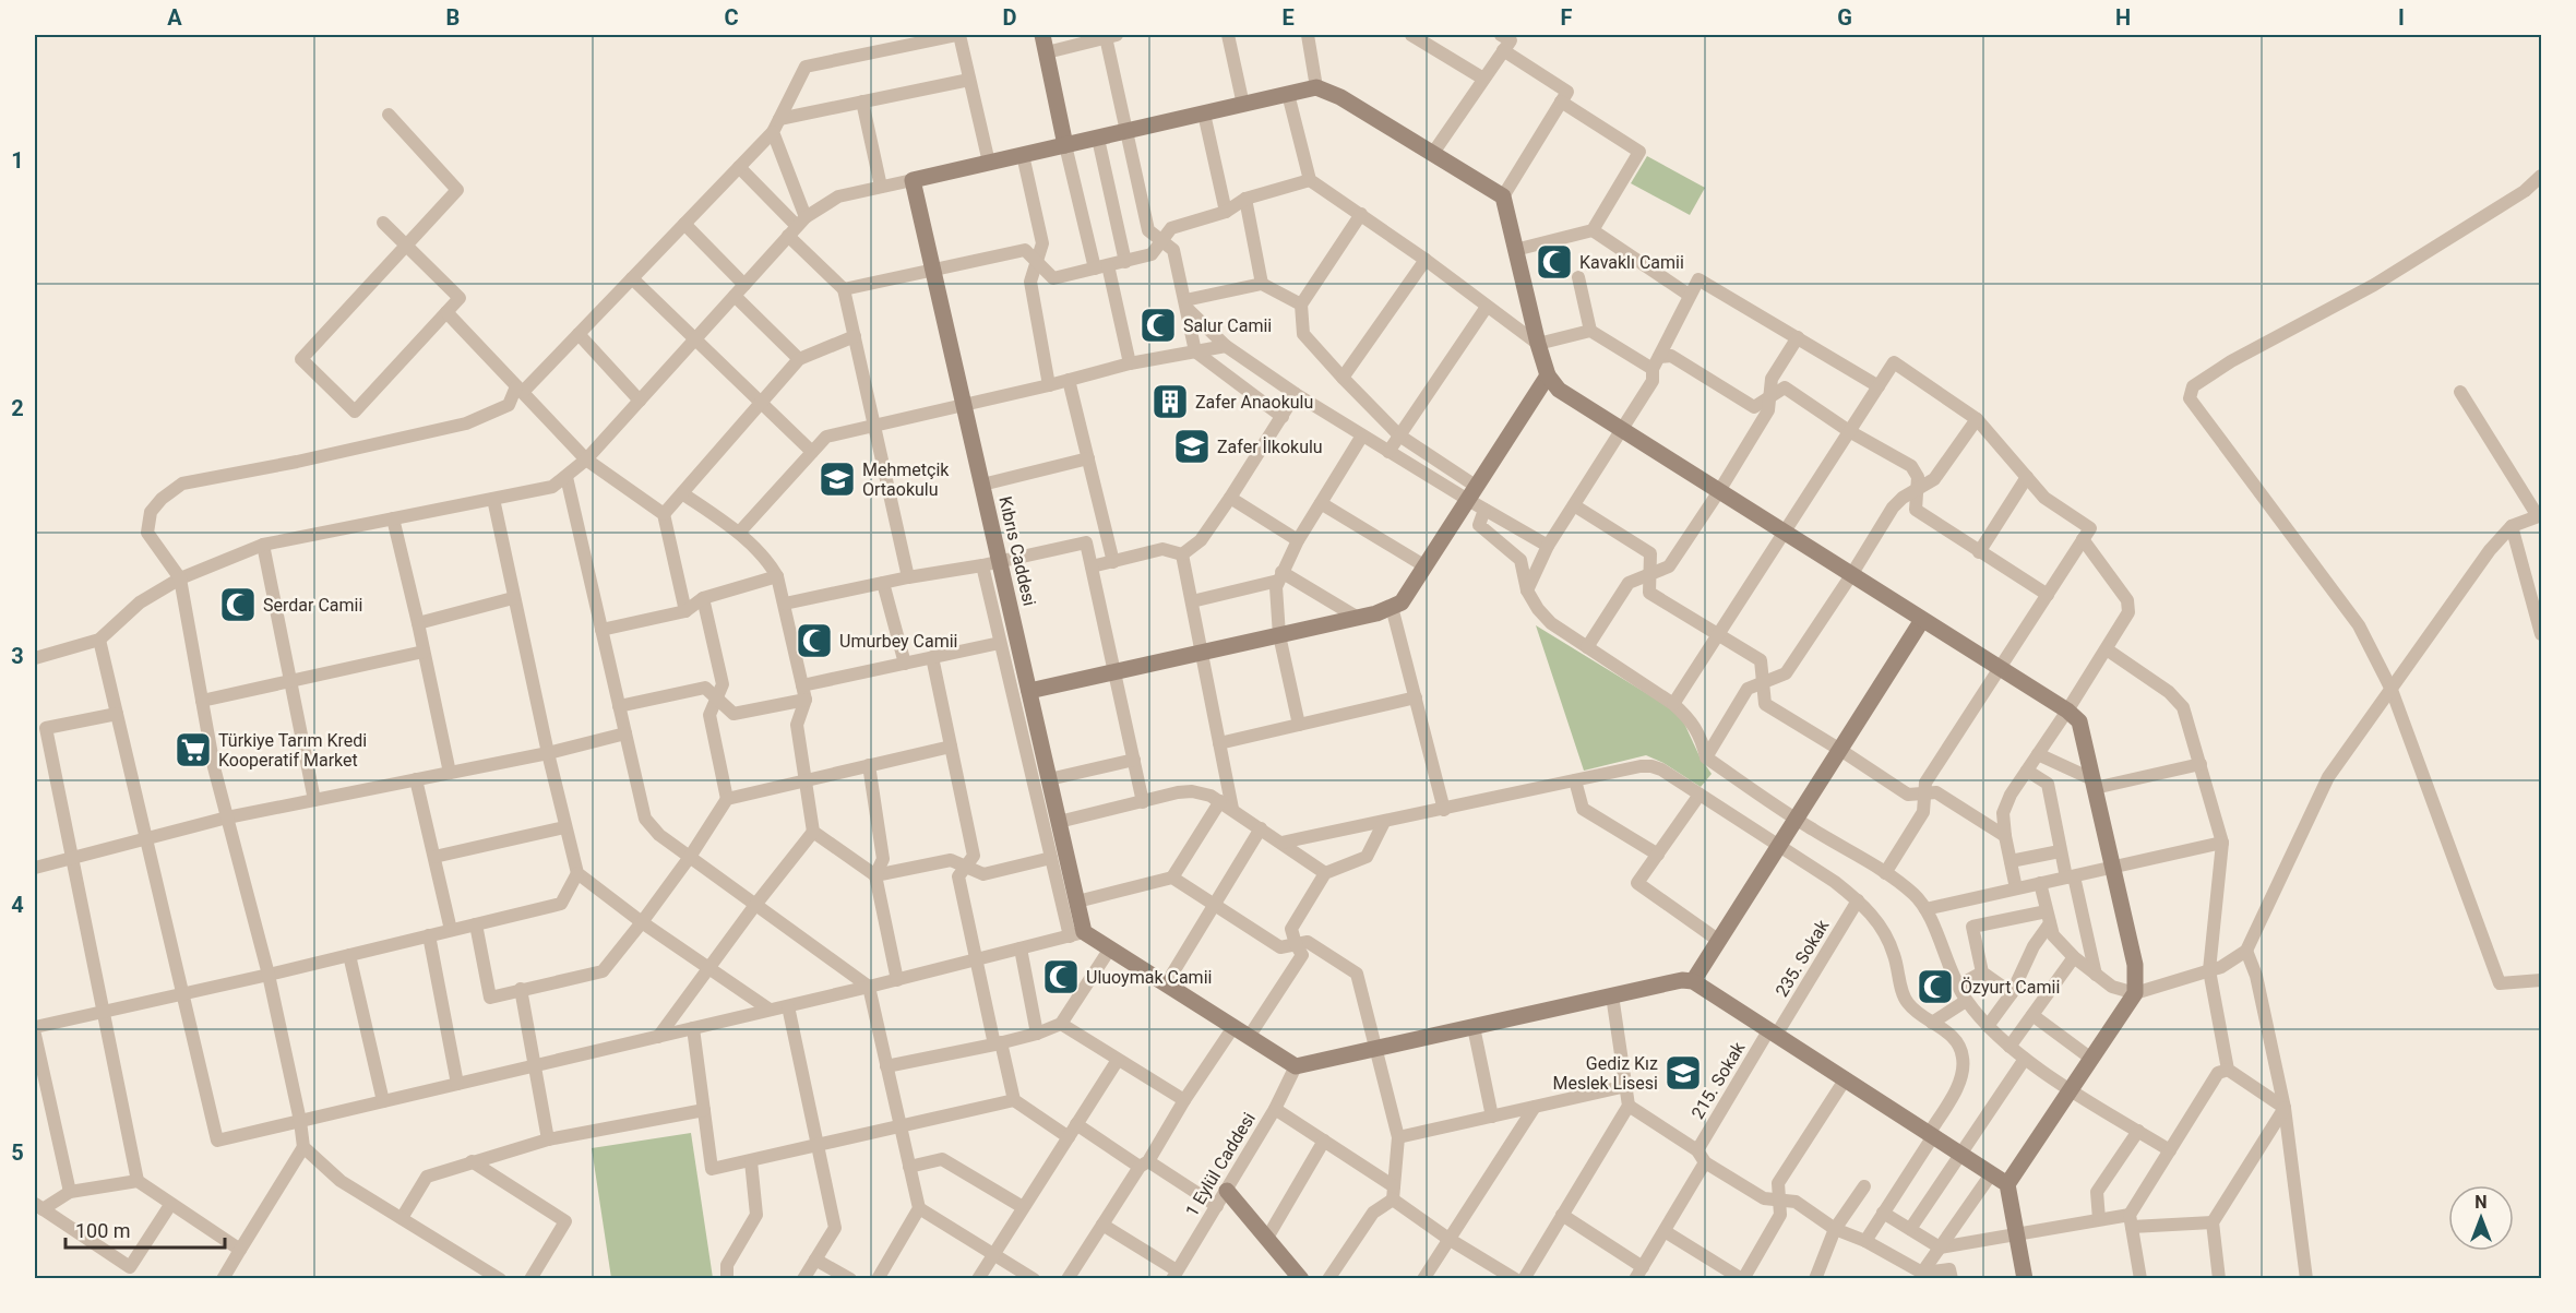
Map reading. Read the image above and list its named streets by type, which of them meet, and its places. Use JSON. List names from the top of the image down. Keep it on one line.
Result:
{"streets":{"street":["Kıbrıs Caddesi","235. Sokak","215. Sokak","1 Eylül Caddesi"]},"crossings":[["235. Sokak","215. Sokak"]],"places":{"mosque":["Kavaklı Camii","Salur Camii","Serdar Camii","Umurbey Camii","Uluoymak Camii","Özyurt Camii"],"building":["Zafer Anaokulu"],"school or university":["Zafer İlkokulu","Mehmetçik Ortaokulu","Gediz Kız Meslek Lisesi"],"supermarket":["Türkiye Tarım Kredi Kooperatif Market"]},"scale_bar":"100 m","north":"top","grid":{"columns":["A","B","C","D","E","F","G","H","I"],"rows":["1","2","3","4","5"]}}
